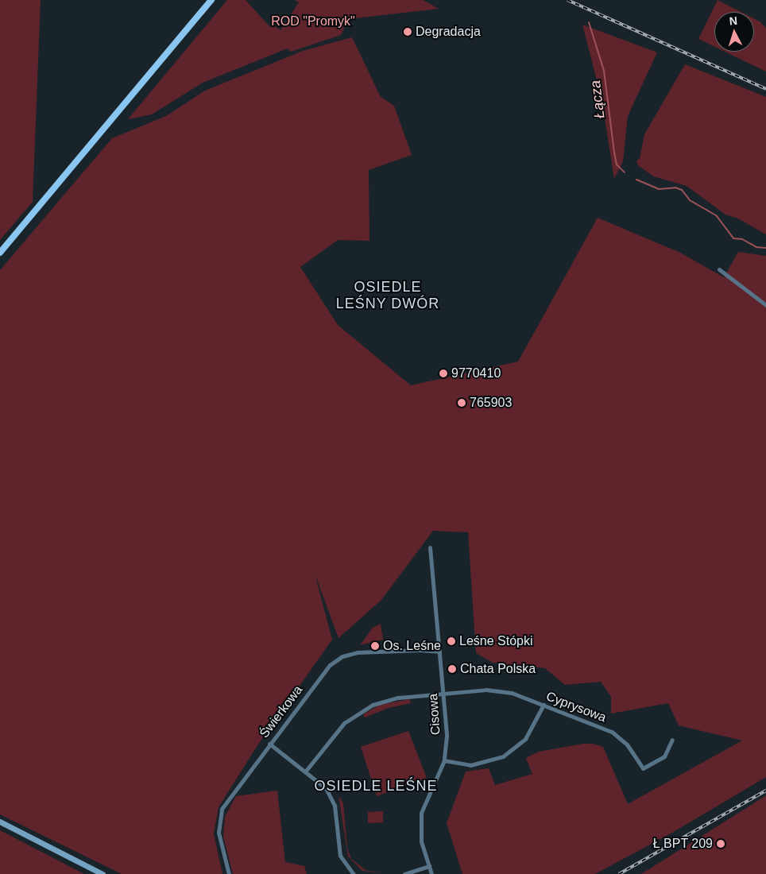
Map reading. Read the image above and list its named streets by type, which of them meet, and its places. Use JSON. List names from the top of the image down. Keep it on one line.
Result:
{"streets":{"street":["Cyprysowa","Świerkowa","Cisowa"]},"crossings":[["Cyprysowa","Cisowa"],["Świerkowa","Cisowa"]],"districts":["OSIEDLE LEŚNY DWÓR","OSIEDLE LEŚNE"],"water":["Łącza"],"parks":["ROD \"Promyk\""],"places":["Degradacja","9770410","765903","Leśne Stópki","Os. Leśne","Chata Polska","Ł BPT 209"],"north":"top"}
